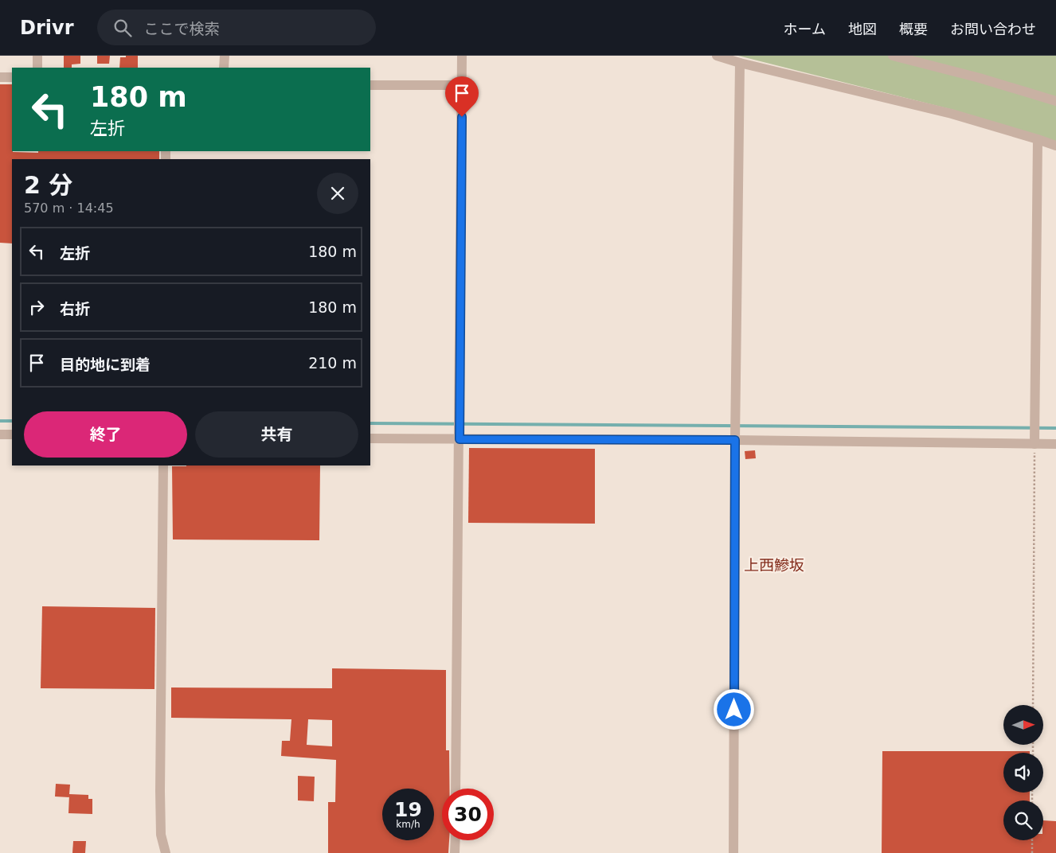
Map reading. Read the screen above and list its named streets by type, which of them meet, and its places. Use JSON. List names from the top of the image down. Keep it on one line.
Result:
{"districts":["上西鰺坂"],"north":"right","page":{"header":"Drivr","search":"ここで検索","nav":["ホーム","地図","概要","お問い合わせ"],"turn":["180 m","左折"],"heading":["2 分","570 m · 14:45"],"list":[{"name":"左折","value":"180 m"},{"name":"右折","value":"180 m"},{"name":"目的地に到着","value":"210 m"}],"buttons":["終了","共有"],"speed":"19 km/h","limit":"30"}}
